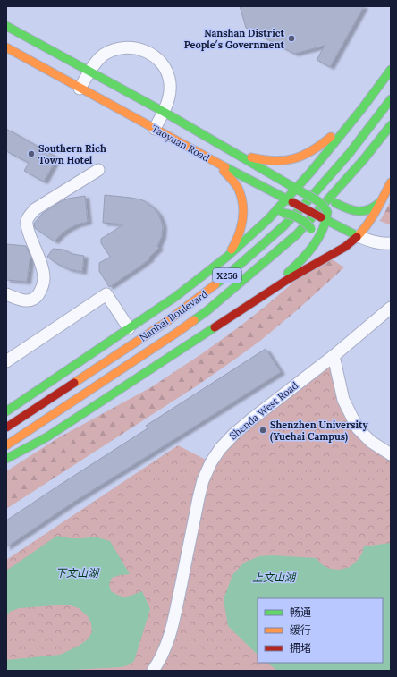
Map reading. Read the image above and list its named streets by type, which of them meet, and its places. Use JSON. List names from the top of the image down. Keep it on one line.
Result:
{"streets":{"main road":["Taoyuan Road","X256","Nanhai Boulevard"],"street":["Shenda West Road"]},"water":["下文山湖","上文山湖"],"places":["Nanshan District People′s Government","Southern Rich Town Hotel","Shenzhen University (Yuehai Campus)"],"legend":["畅通","缓行","拥堵"]}
